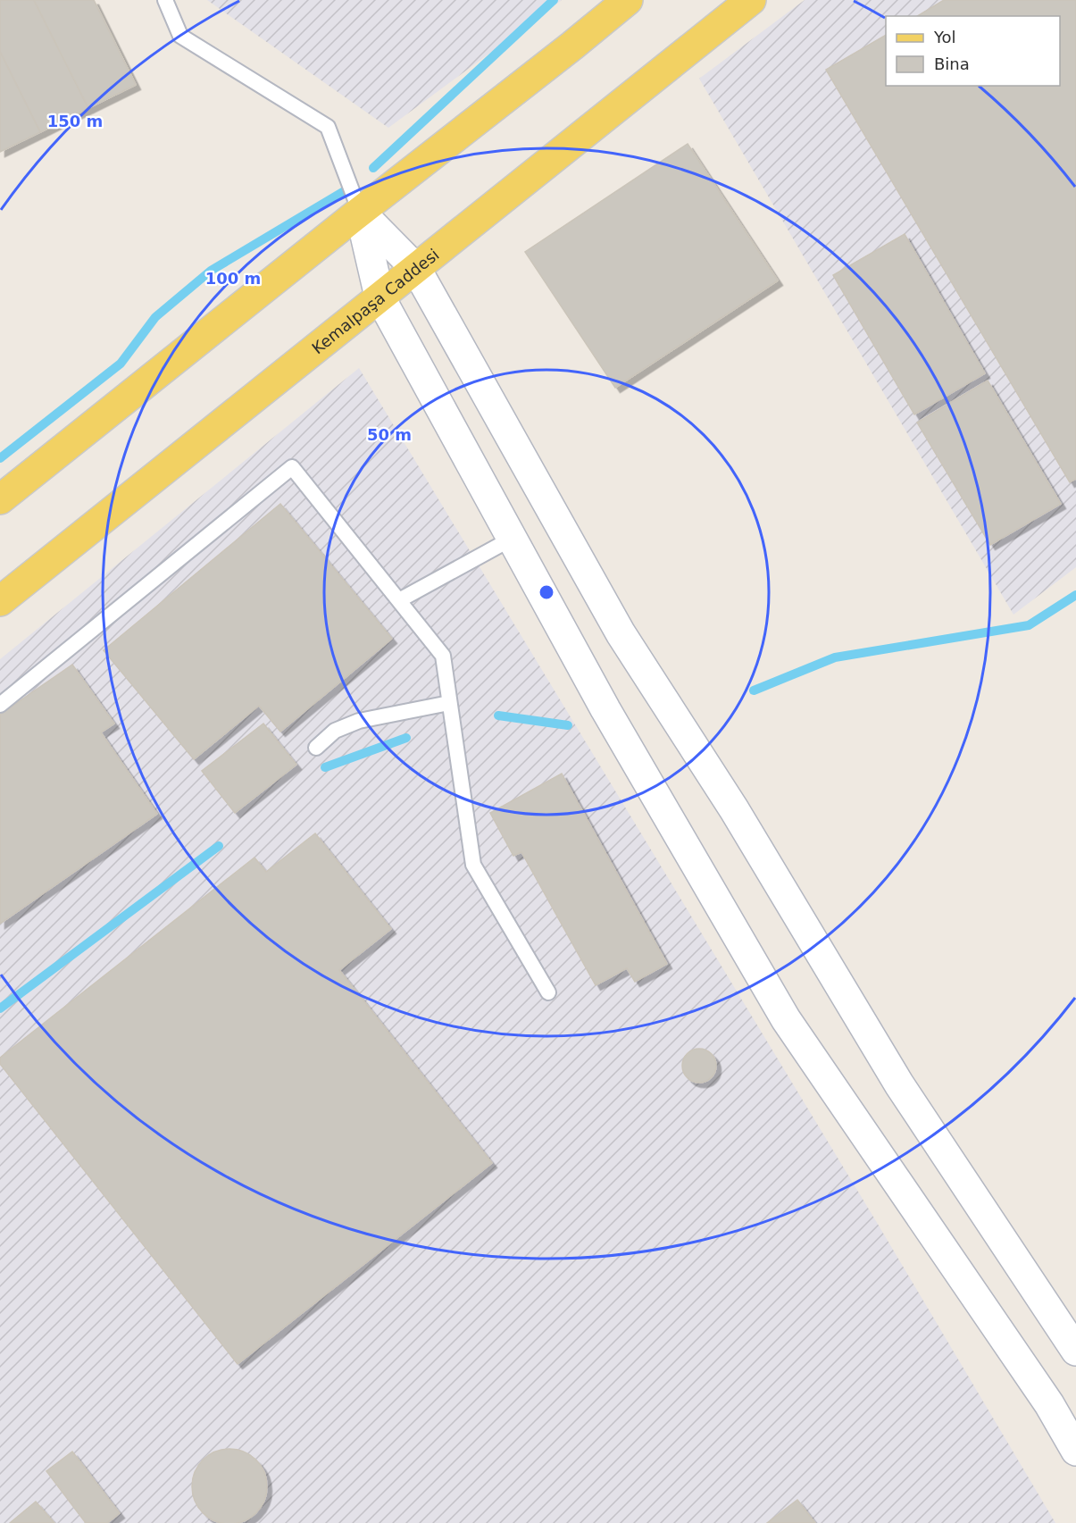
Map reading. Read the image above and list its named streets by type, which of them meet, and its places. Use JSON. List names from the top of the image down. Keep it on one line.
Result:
{"streets":{"main road":["Kemalpaşa Caddesi"]},"legend":["Yol","Bina"],"rings":["150 m","100 m","50 m"]}
